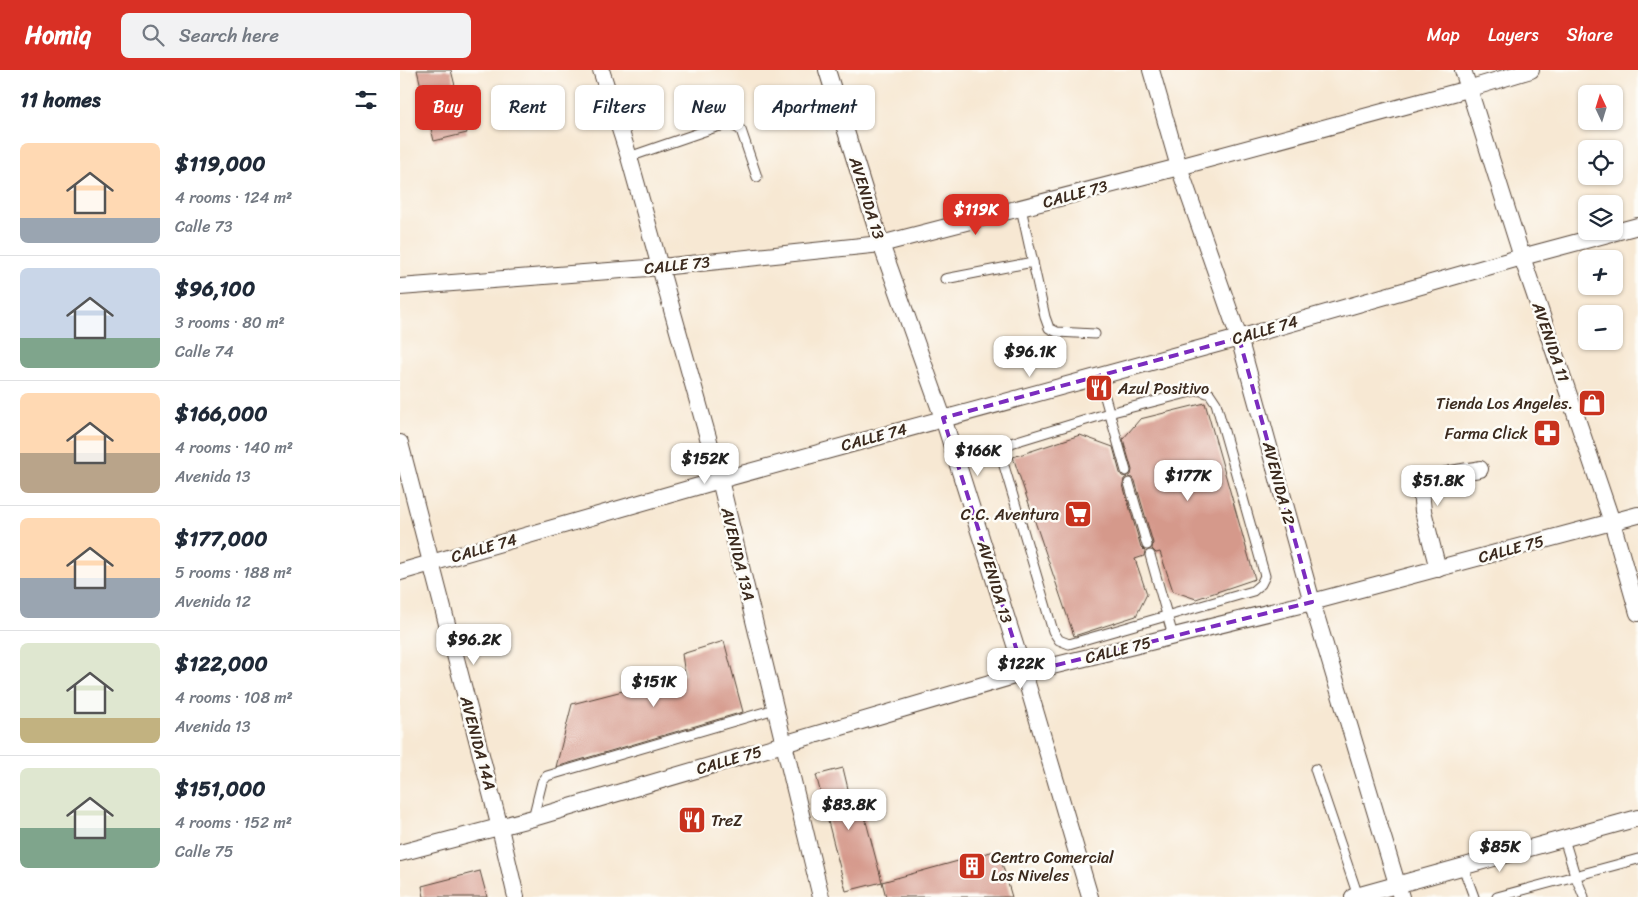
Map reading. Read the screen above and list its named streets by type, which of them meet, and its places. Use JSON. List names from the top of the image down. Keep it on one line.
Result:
{"streets":{"street":["CALLE 73","AVENIDA 13","CALLE 74","AVENIDA 11","AVENIDA 12","CALLE 75","AVENIDA 13A","AVENIDA 14A"]},"crossings":[["CALLE 73","AVENIDA 13"],["CALLE 73","AVENIDA 11"],["CALLE 73","AVENIDA 12"],["CALLE 73","AVENIDA 13A"],["AVENIDA 13","CALLE 74"],["AVENIDA 13","CALLE 75"],["CALLE 74","AVENIDA 11"],["CALLE 74","AVENIDA 12"],["CALLE 74","AVENIDA 13A"],["CALLE 74","AVENIDA 14A"],["AVENIDA 11","CALLE 75"],["AVENIDA 12","CALLE 75"],["CALLE 75","AVENIDA 13A"],["CALLE 75","AVENIDA 14A"]],"places":{"restaurant":["Azul Positivo","TreZ"],"shop":["Tienda Los Angeles."],"pharmacy":["Farma Click"],"supermarket":["C.C. Aventura"],"building":["Centro Comercial Los Niveles"]},"north":"top","page":{"header":"Homiq","search":"Search here","nav":["Map","Layers","Share"],"heading":"11 homes","map_buttons":["+","−"],"chip":["Buy","Rent","Filters","New","Apartment"],"list":[{"name":"$119,000","note":"4 rooms · 124 m² · Calle 73"},{"name":"$96,100","note":"3 rooms · 80 m² · Calle 74"},{"name":"$166,000","note":"4 rooms · 140 m² · Avenida 13"},{"name":"$177,000","note":"5 rooms · 188 m² · Avenida 12"},{"name":"$122,000","note":"4 rooms · 108 m² · Avenida 13"},{"name":"$151,000","note":"4 rooms · 152 m² · Calle 75"}],"price":["$119K","$96.1K","$166K","$152K","$177K","$51.8K","$96.2K","$122K","$151K","$83.8K","$85K"]}}
